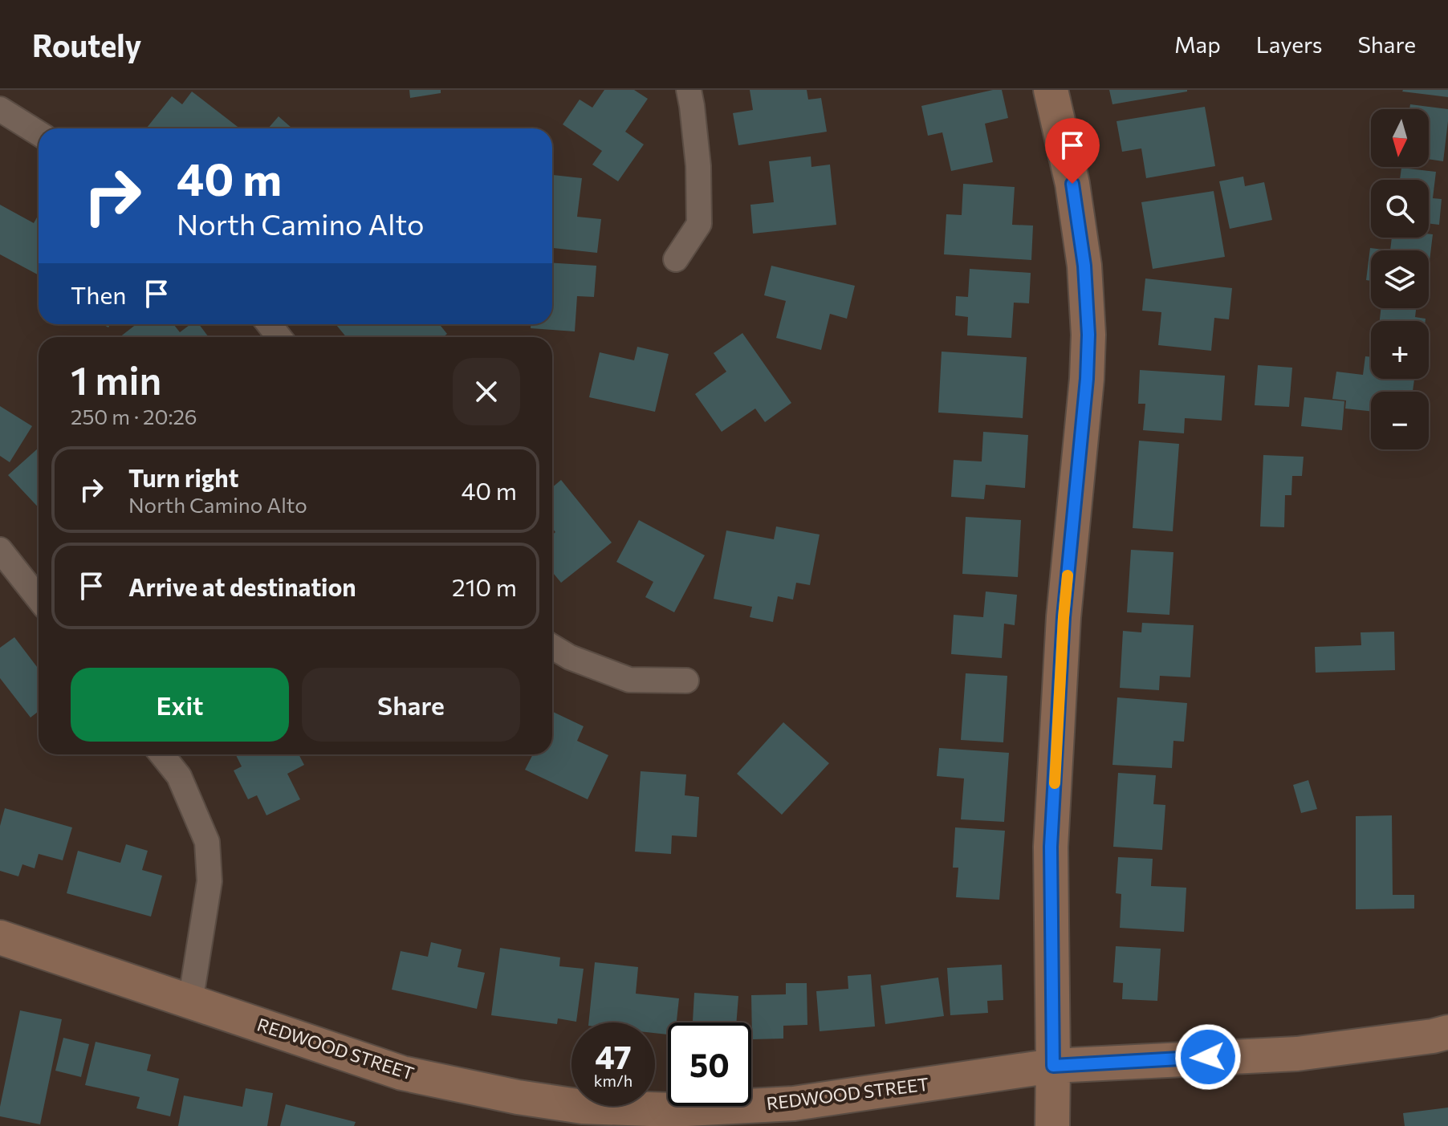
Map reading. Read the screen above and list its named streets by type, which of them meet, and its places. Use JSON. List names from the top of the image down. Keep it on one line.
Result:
{"streets":{"main road":["REDWOOD STREET"]},"north":"bottom","page":{"header":"Routely","nav":["Map","Layers","Share"],"map_buttons":["+","−"],"turn":["40 m","North Camino Alto"],"then":"Then","heading":["1 min","250 m · 20:26"],"list":[{"name":"Turn right","note":"North Camino Alto","value":"40 m"},{"name":"Arrive at destination","value":"210 m"}],"buttons":["Exit","Share"],"speed":"47 km/h","limit":"50"}}
